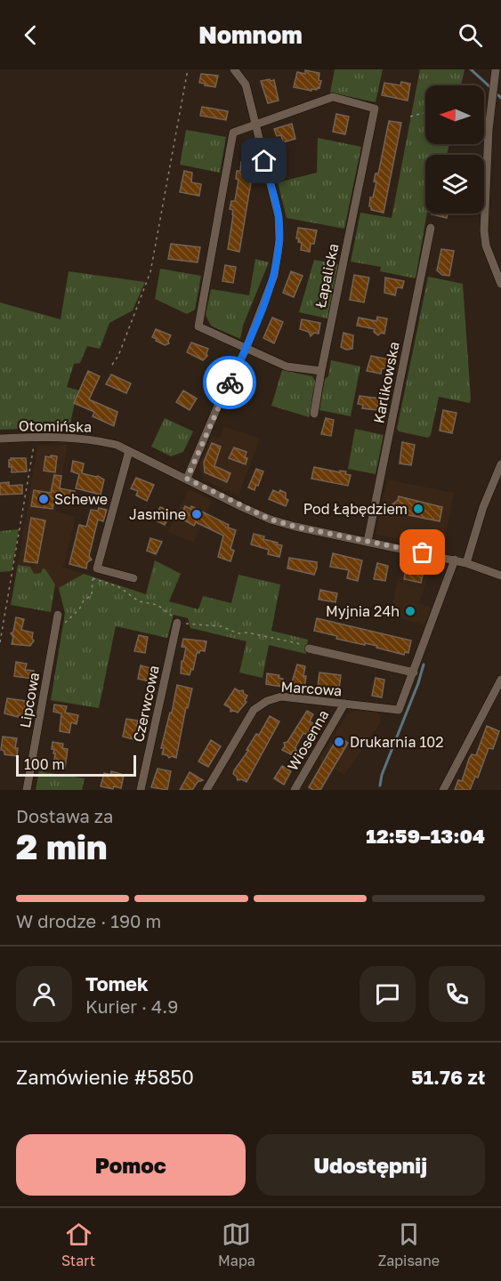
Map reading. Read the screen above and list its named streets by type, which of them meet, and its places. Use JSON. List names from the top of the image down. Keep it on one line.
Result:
{"streets":{"street":["Łapalicka","Karlikowska","Otomińska","Marcowa","Lipcowa","Czerwcowa","Wiosenna"]},"crossings":[["Karlikowska","Otomińska"],["Marcowa","Wiosenna"]],"places":["Schewe","Pod Łąbędziem","Jasmine","Myjnia 24h","Drukarnia 102"],"scale_bar":"100 m","north":"left","page":{"header":"Nomnom","scale":"100 m","heading":["2 min","Dostawa za","12:59–13:04"],"panel":["Tomek","Kurier · 4.9","Zamówienie #5850","51.76 zł"],"bar":"W drodze · 190 m","buttons":["Pomoc","Udostępnij"],"tabs":["Start","Mapa","Zapisane"]}}
